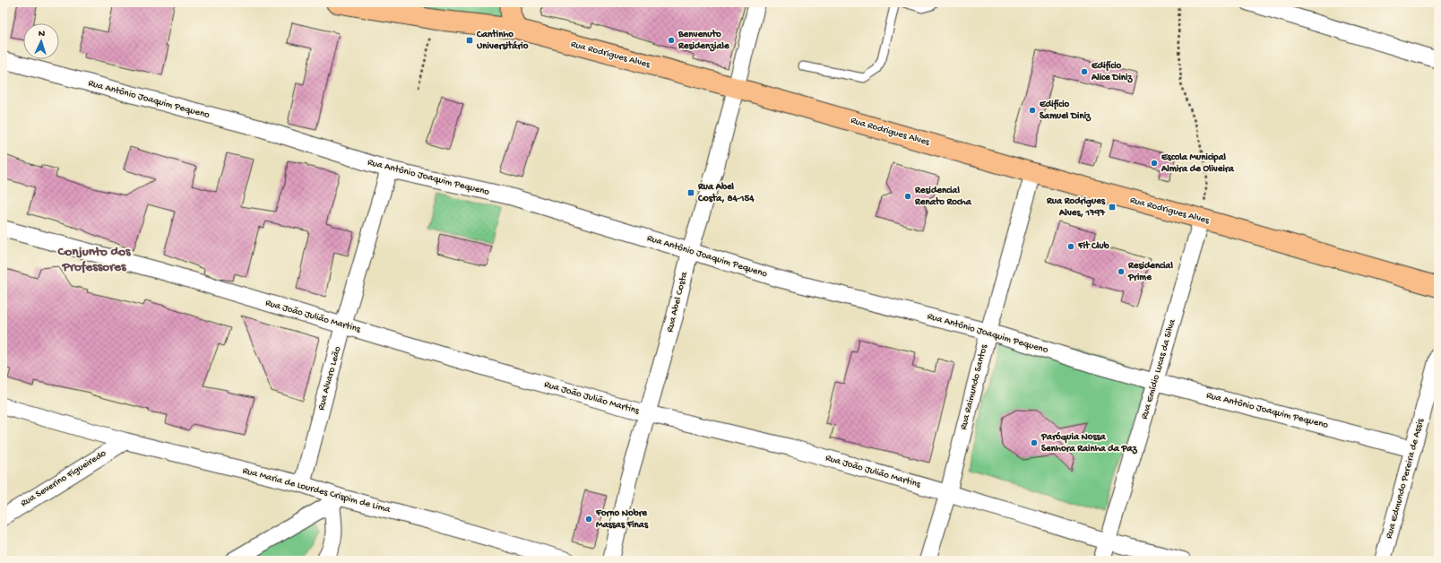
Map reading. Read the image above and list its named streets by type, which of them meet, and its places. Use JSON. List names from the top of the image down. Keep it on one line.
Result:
{"streets":{"main road":["Rua Rodrigues Alves"],"street":["Rua Antônio Joaquim Pequeno","Rua Abel Costa","Rua João Julião Martins","Rua Emídio Lucas da Silva","Rua Alvaro Leão","Rua Raimundo Santos","Rua Severino Figueiredo","Rua Edmundo Pereira de Assis","Rua Maria de Lourdes Crispim de Lima"]},"crossings":[["Rua Rodrigues Alves","Rua Abel Costa"],["Rua Rodrigues Alves","Rua Emídio Lucas da Silva"],["Rua Rodrigues Alves","Rua Raimundo Santos"],["Rua Antônio Joaquim Pequeno","Rua Abel Costa"],["Rua Antônio Joaquim Pequeno","Rua Emídio Lucas da Silva"],["Rua Antônio Joaquim Pequeno","Rua Alvaro Leão"],["Rua Antônio Joaquim Pequeno","Rua Raimundo Santos"],["Rua Antônio Joaquim Pequeno","Rua Edmundo Pereira de Assis"],["Rua Abel Costa","Rua João Julião Martins"],["Rua João Julião Martins","Rua Emídio Lucas da Silva"],["Rua João Julião Martins","Rua Alvaro Leão"],["Rua João Julião Martins","Rua Raimundo Santos"],["Rua Alvaro Leão","Rua Maria de Lourdes Crispim de Lima"],["Rua Severino Figueiredo","Rua Maria de Lourdes Crispim de Lima"]],"districts":["Conjunto dos Professores"],"places":{"transit":["Cantinho Universitário","Rua Abel Costa, 84-154","Rua Rodrigues Alves, 1797"],"other":["Benvenuto Residenziale","Edifício Alice Diniz","Edifício Samuel Diniz","Escola Municipal Almira de Oliveira","Residencial Renato Rocha","Fit Club","Residencial Prime","Paróquia Nossa Senhora Rainha da Paz","Forno Nobre Massas Finas"]},"north":"top"}
